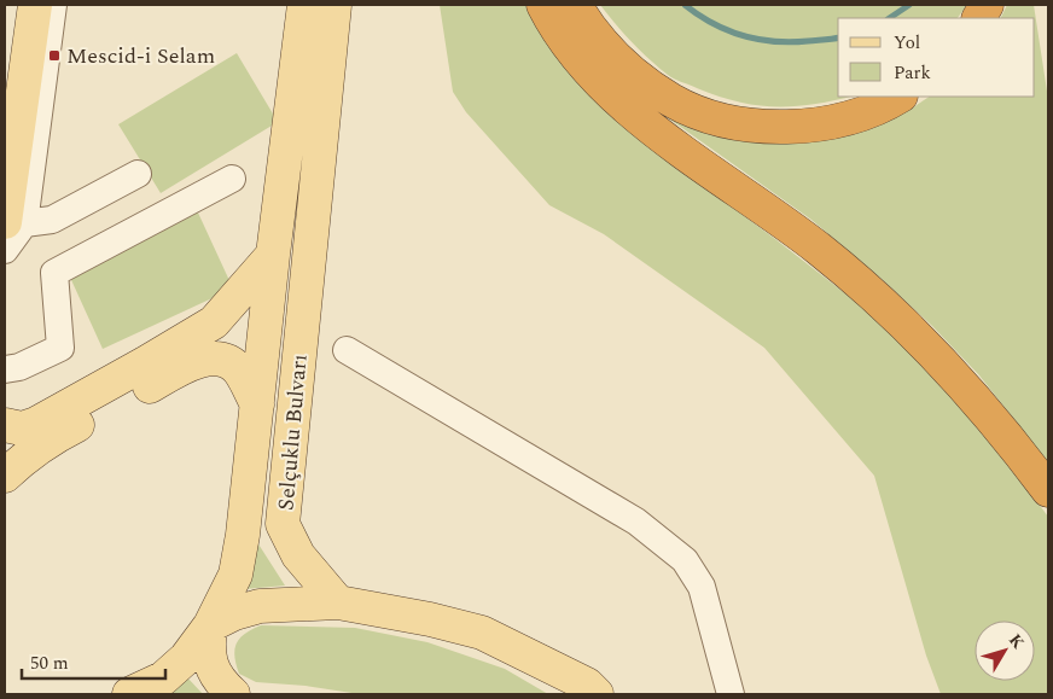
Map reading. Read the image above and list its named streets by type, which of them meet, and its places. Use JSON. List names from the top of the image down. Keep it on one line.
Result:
{"streets":{"main road":["Selçuklu Bulvarı"]},"places":{"transit":["Mescid-i Selam"]},"legend":["Yol","Park"],"scale_bar":"50 m","north":"top right"}
